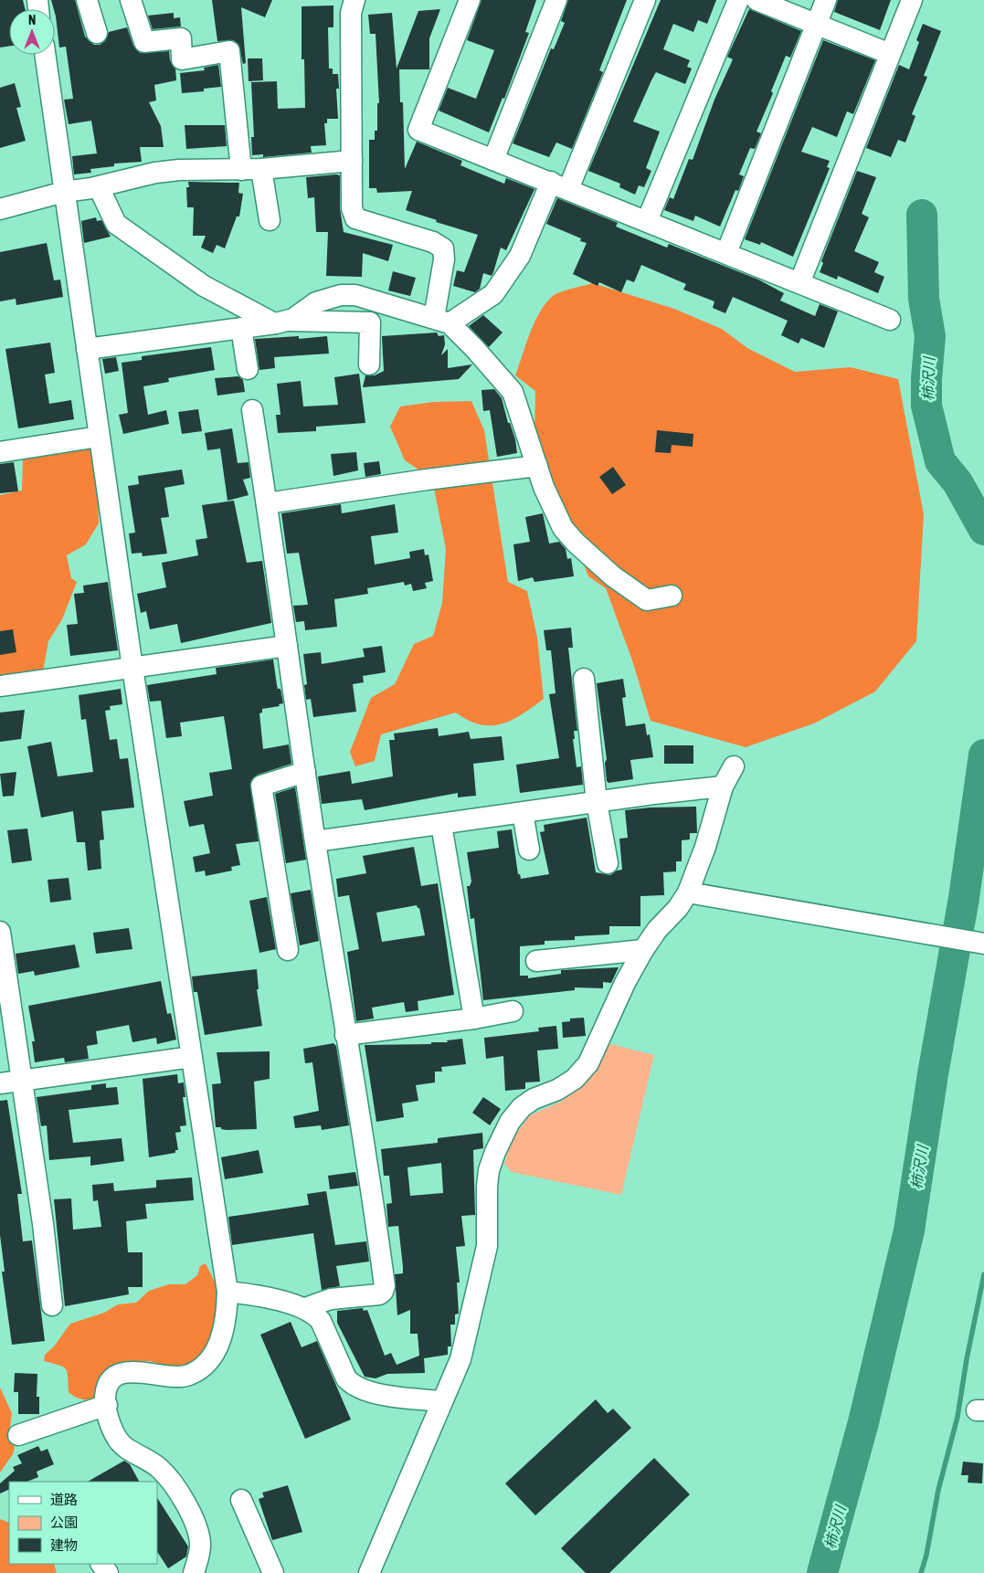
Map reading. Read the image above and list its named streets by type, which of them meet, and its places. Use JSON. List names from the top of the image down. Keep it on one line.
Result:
{"water":["柿沢川"],"legend":["道路","公園","建物"],"north":"top"}
